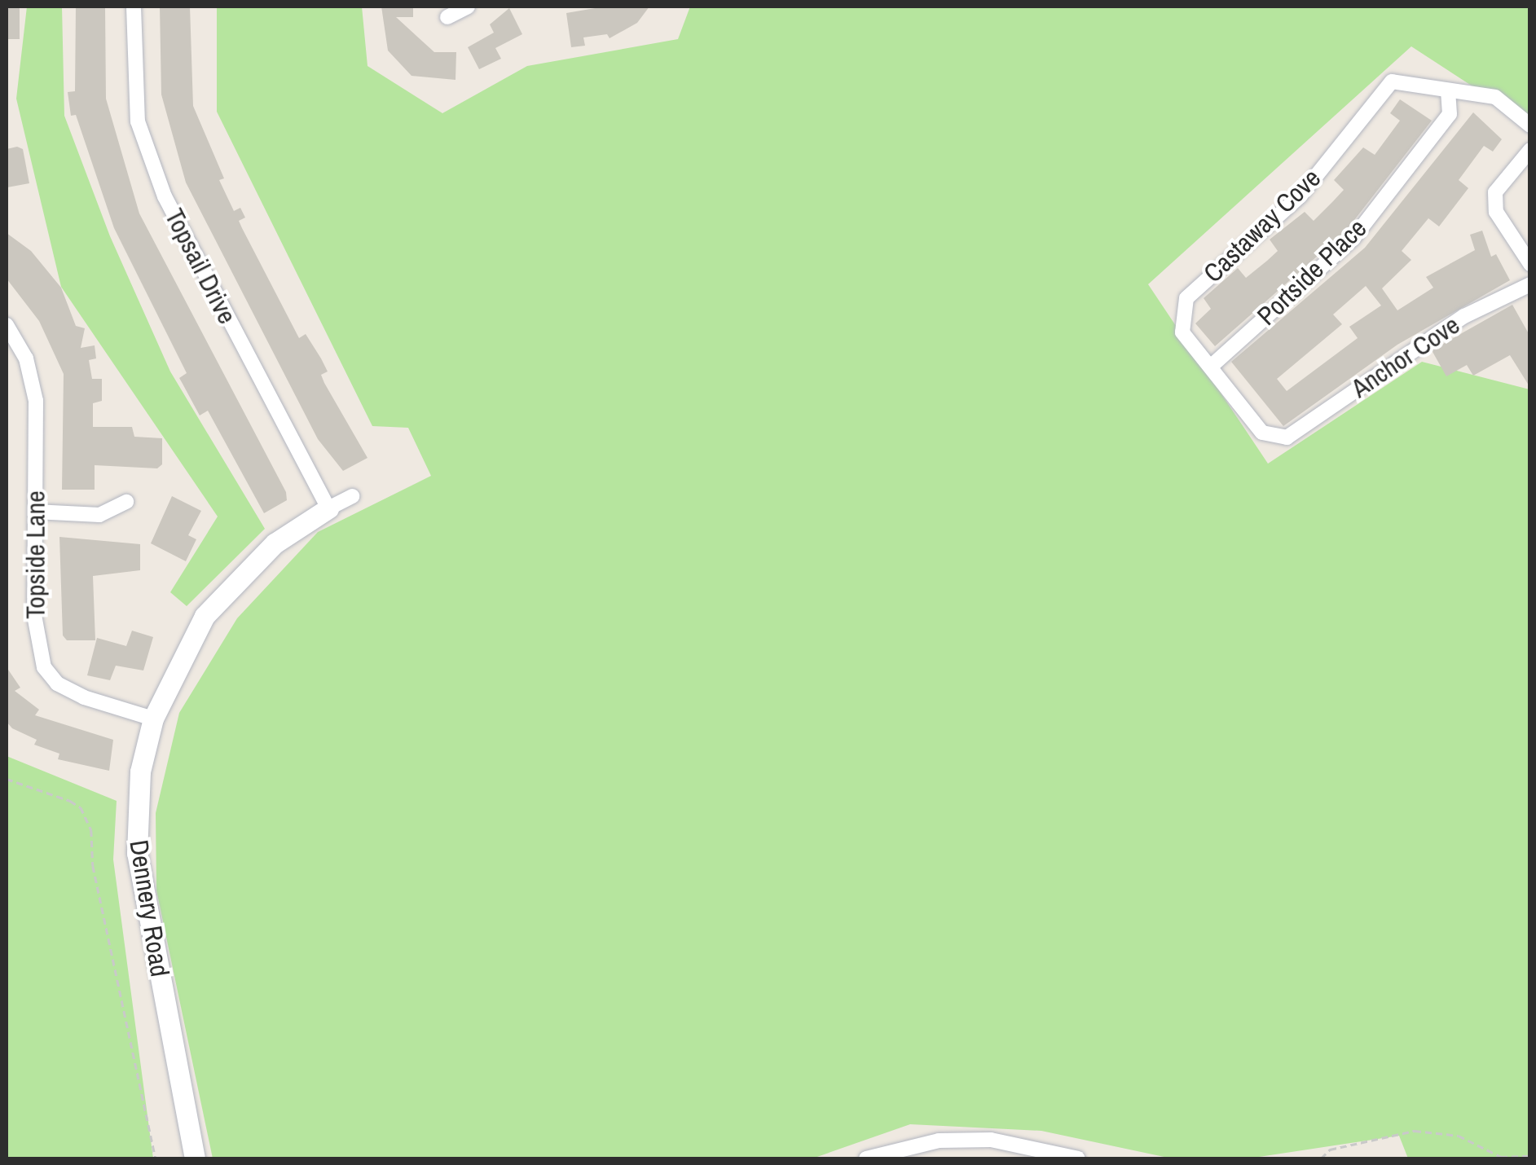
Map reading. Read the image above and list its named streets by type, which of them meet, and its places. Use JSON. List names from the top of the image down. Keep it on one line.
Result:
{"streets":{"street":["Castaway Cove","Topsail Drive","Portside Place","Anchor Cove","Topside Lane","Dennery Road"]},"crossings":[["Castaway Cove","Portside Place"],["Castaway Cove","Anchor Cove"],["Topsail Drive","Dennery Road"],["Topside Lane","Dennery Road"]]}
